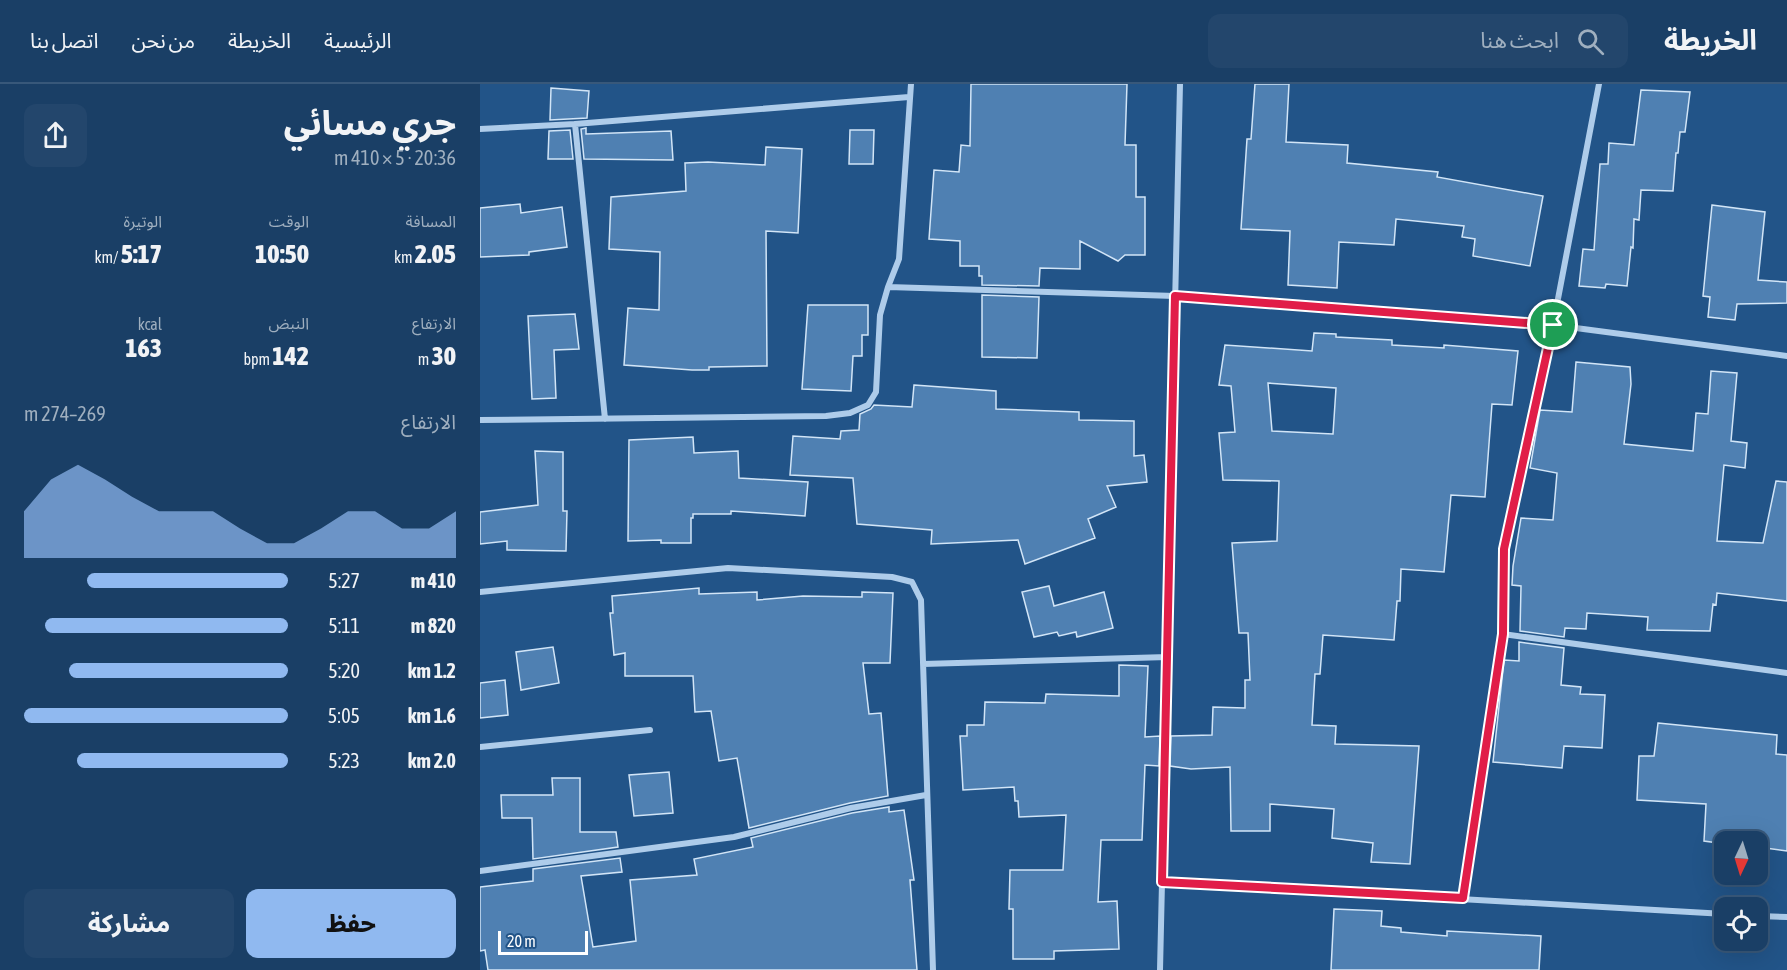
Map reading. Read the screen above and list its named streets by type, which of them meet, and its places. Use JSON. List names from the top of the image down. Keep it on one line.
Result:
{"scale_bar":"20 m","north":"bottom","page":{"header":"الخريطة","search":"ابحث هنا","nav":["الرئيسية","الخريطة","من نحن","اتصل بنا"],"heading":["جري مسائي","20:36 · 5 × 410 m"],"stats":[["المسافة","2.05 km"],["الوقت","10:50"],["الوتيرة","5:17 /km"],["الارتفاع","30 m"],["النبض","142 bpm"],["kcal","163"]],"chart":["الارتفاع","269–274 m"],"list":[{"name":"410 m","note":"5:27"},{"name":"820 m","note":"5:11"},{"name":"1.2 km","note":"5:20"},{"name":"1.6 km","note":"5:05"},{"name":"2.0 km","note":"5:23"}],"buttons":["حفظ","مشاركة"],"scale":"20 m"}}
